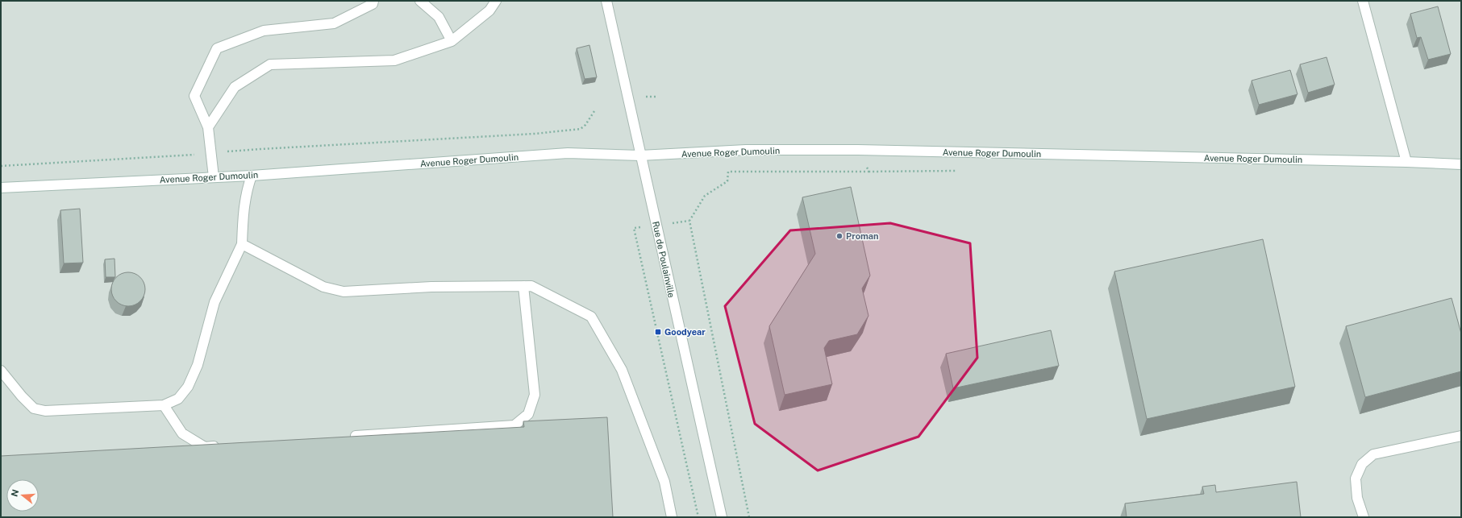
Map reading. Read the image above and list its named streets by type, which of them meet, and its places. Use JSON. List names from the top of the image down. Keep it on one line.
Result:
{"streets":{"main road":["Avenue Roger Dumoulin","Rue de Poulainville"]},"crossings":[["Avenue Roger Dumoulin","Rue de Poulainville"]],"places":{"other":["Proman"],"transit":["Goodyear"]},"north":"left"}
